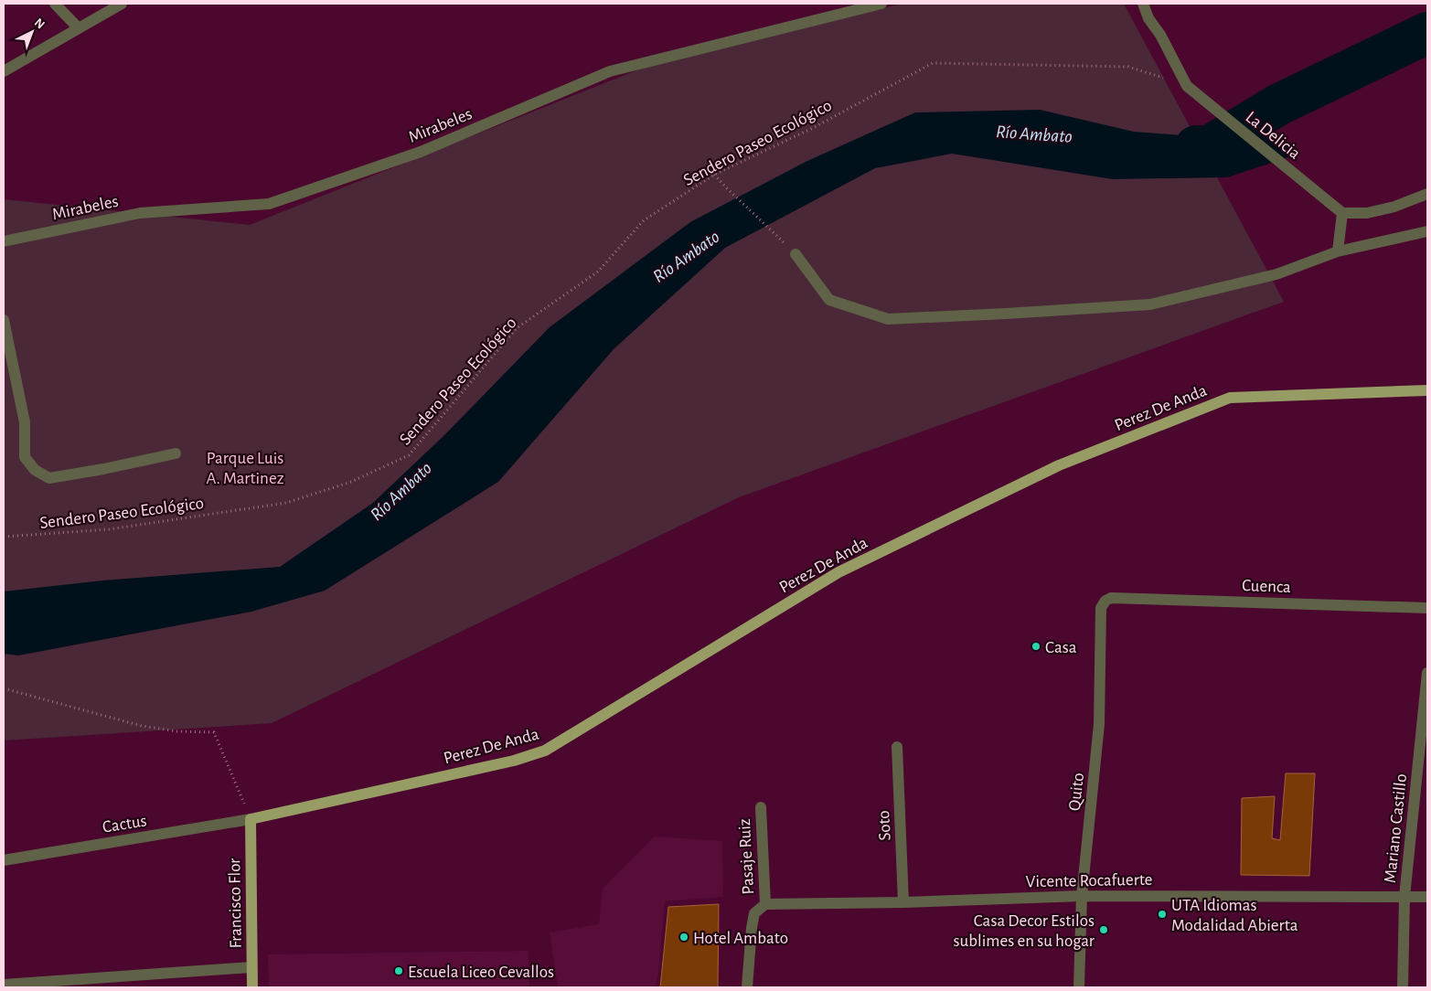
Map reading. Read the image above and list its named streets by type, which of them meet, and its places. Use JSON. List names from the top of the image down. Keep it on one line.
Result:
{"streets":{"main road":["Perez De Anda","Francisco Flor"],"street":["Mirabeles","La Delicia","Cuenca","Quito","Cactus","Soto","Mariano Castillo","Pasaje Ruiz","Vicente Rocafuerte"],"path":["Sendero Paseo Ecológico"]},"crossings":[["La Delicia","Sendero Paseo Ecológico"],["Perez De Anda","Cactus"],["Perez De Anda","Francisco Flor"],["Cuenca","Quito"],["Quito","Vicente Rocafuerte"],["Cactus","Francisco Flor"],["Soto","Vicente Rocafuerte"],["Mariano Castillo","Vicente Rocafuerte"],["Pasaje Ruiz","Vicente Rocafuerte"]],"water":["Río Ambato"],"parks":["Parque Luis A. Martinez"],"places":["Casa","UTA Idiomas Modalidad Abierta","Casa Decor Estilos sublimes en su hogar","Hotel Ambato","Escuela Liceo Cevallos"],"north":"top right"}
